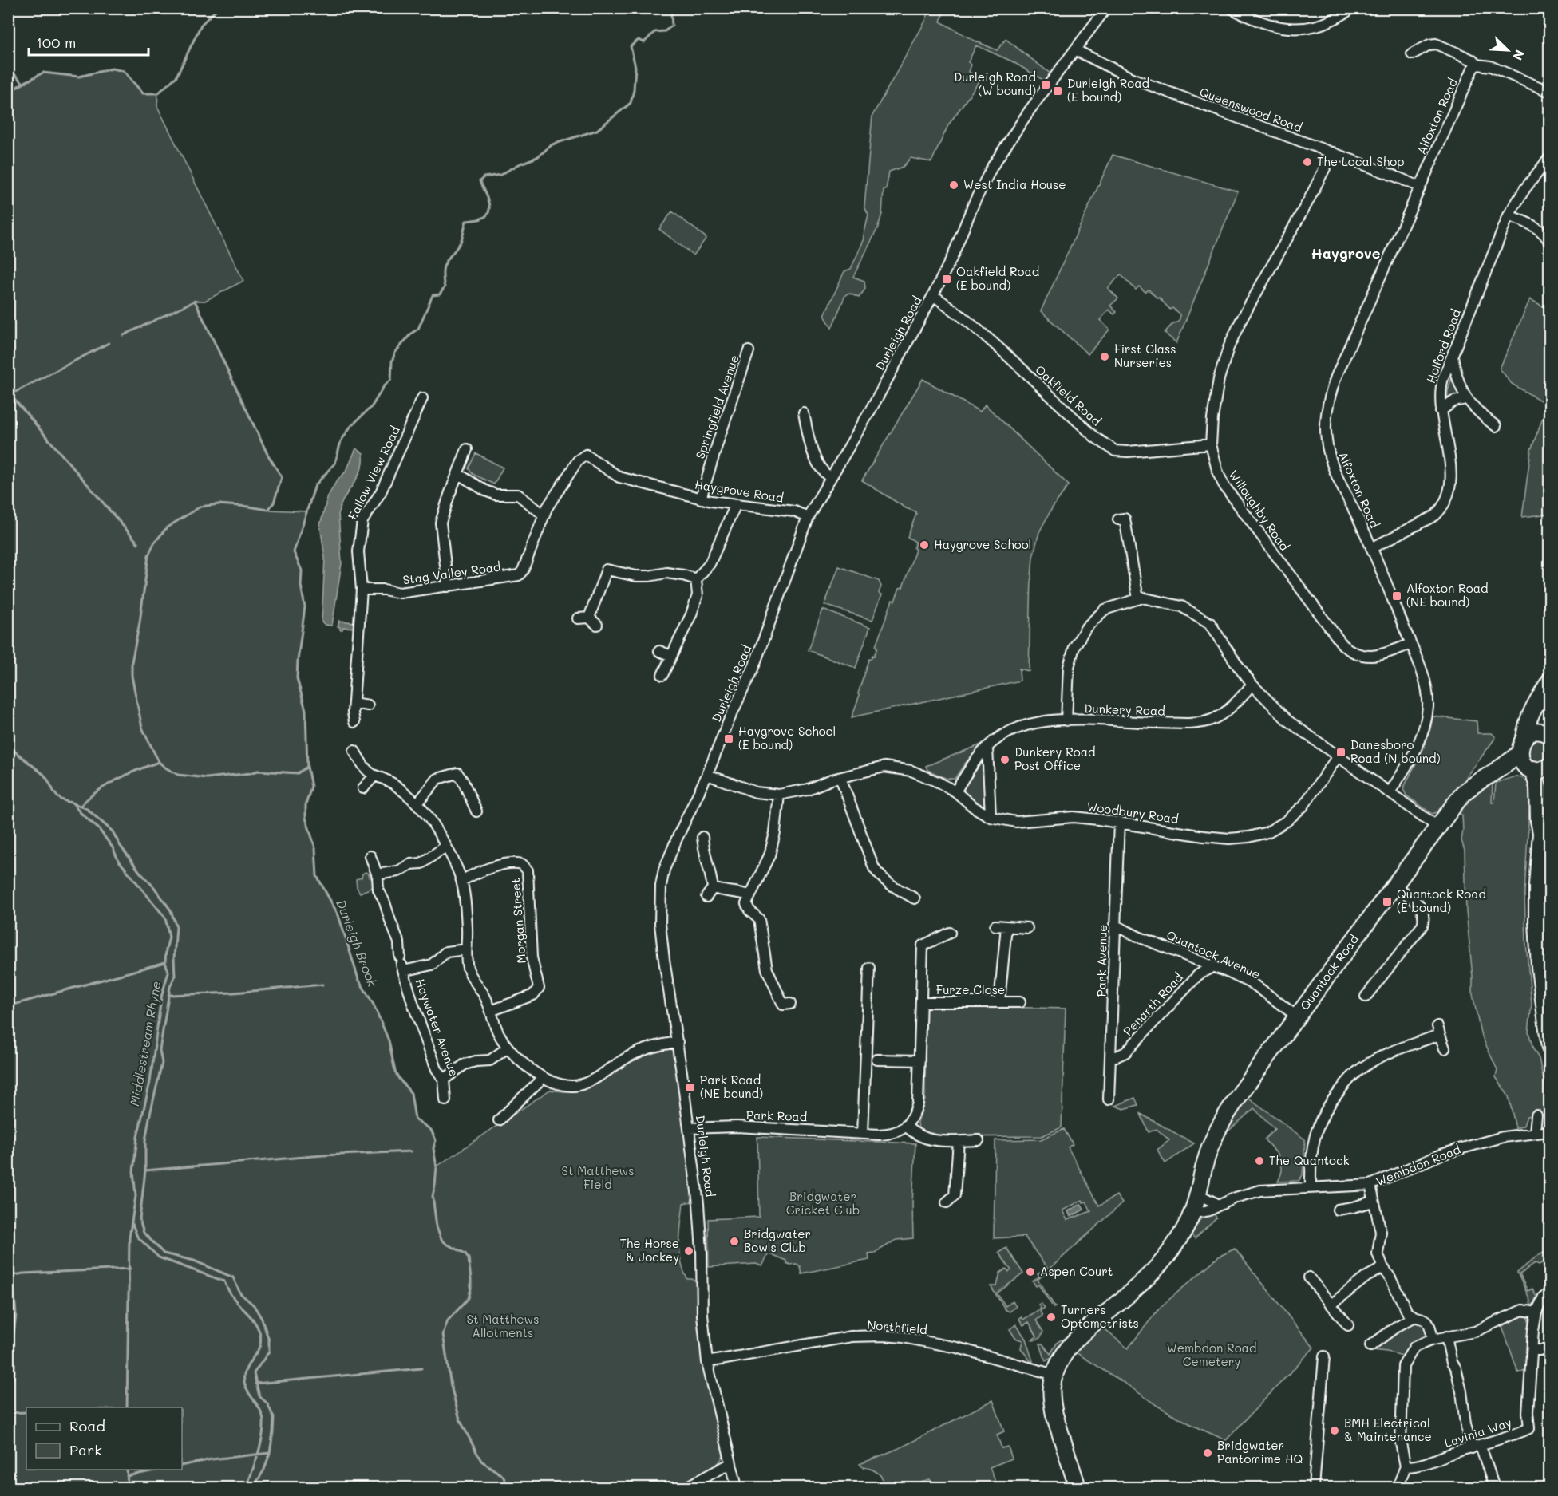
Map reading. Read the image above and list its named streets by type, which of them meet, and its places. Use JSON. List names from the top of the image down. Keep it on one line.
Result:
{"streets":{"main road":["Quantock Road"],"street":["Queenswood Road","Alfoxton Road","Durleigh Road","Holford Road","Oakfield Road","Springfield Avenue","Fallow View Road","Haygrove Road","Willoughby Road","Stag Valley Road","Dunkery Road","Woodbury Road","Morgan Street","Quantock Avenue","Park Avenue","Furze Close","Penarth Road","Haywater Avenue","Park Road","Wembdon Road","Northfield","Lavinia Way"]},"crossings":[["Queenswood Road","Alfoxton Road"],["Queenswood Road","Durleigh Road"],["Queenswood Road","Willoughby Road"],["Alfoxton Road","Holford Road"],["Alfoxton Road","Willoughby Road"],["Durleigh Road","Oakfield Road"],["Durleigh Road","Haygrove Road"],["Durleigh Road","Woodbury Road"],["Durleigh Road","Park Road"],["Durleigh Road","Northfield"],["Oakfield Road","Willoughby Road"],["Springfield Avenue","Haygrove Road"],["Fallow View Road","Stag Valley Road"],["Haygrove Road","Stag Valley Road"],["Dunkery Road","Woodbury Road"],["Woodbury Road","Park Avenue"],["Quantock Avenue","Park Avenue"],["Quantock Avenue","Quantock Road"],["Quantock Avenue","Penarth Road"],["Park Avenue","Penarth Road"],["Furze Close","Park Road"]],"districts":["Haygrove"],"water":["Durleigh Brook","Middlestream Rhyne"],"parks":["St Matthews Field","Bridgwater Cricket Club","St Matthews Allotments","Wembdon Road Cemetery"],"places":{"transit":["Durleigh Road (W bound)","Durleigh Road (E bound)","Oakfield Road (E bound)","Alfoxton Road (NE bound)","Haygrove School (E bound)","Danesboro Road (N bound)","Quantock Road (E bound)","Park Road (NE bound)"],"other":["The Local Shop","West India House","First Class Nurseries","Haygrove School","Dunkery Road Post Office","The Quantock","Bridgwater Bowls Club","The Horse & Jockey","Aspen Court","Turners Optometrists","BMH Electrical & Maintenance","Bridgwater Pantomime HQ"]},"legend":["Road","Park"],"scale_bar":"100 m","north":"bottom right"}
